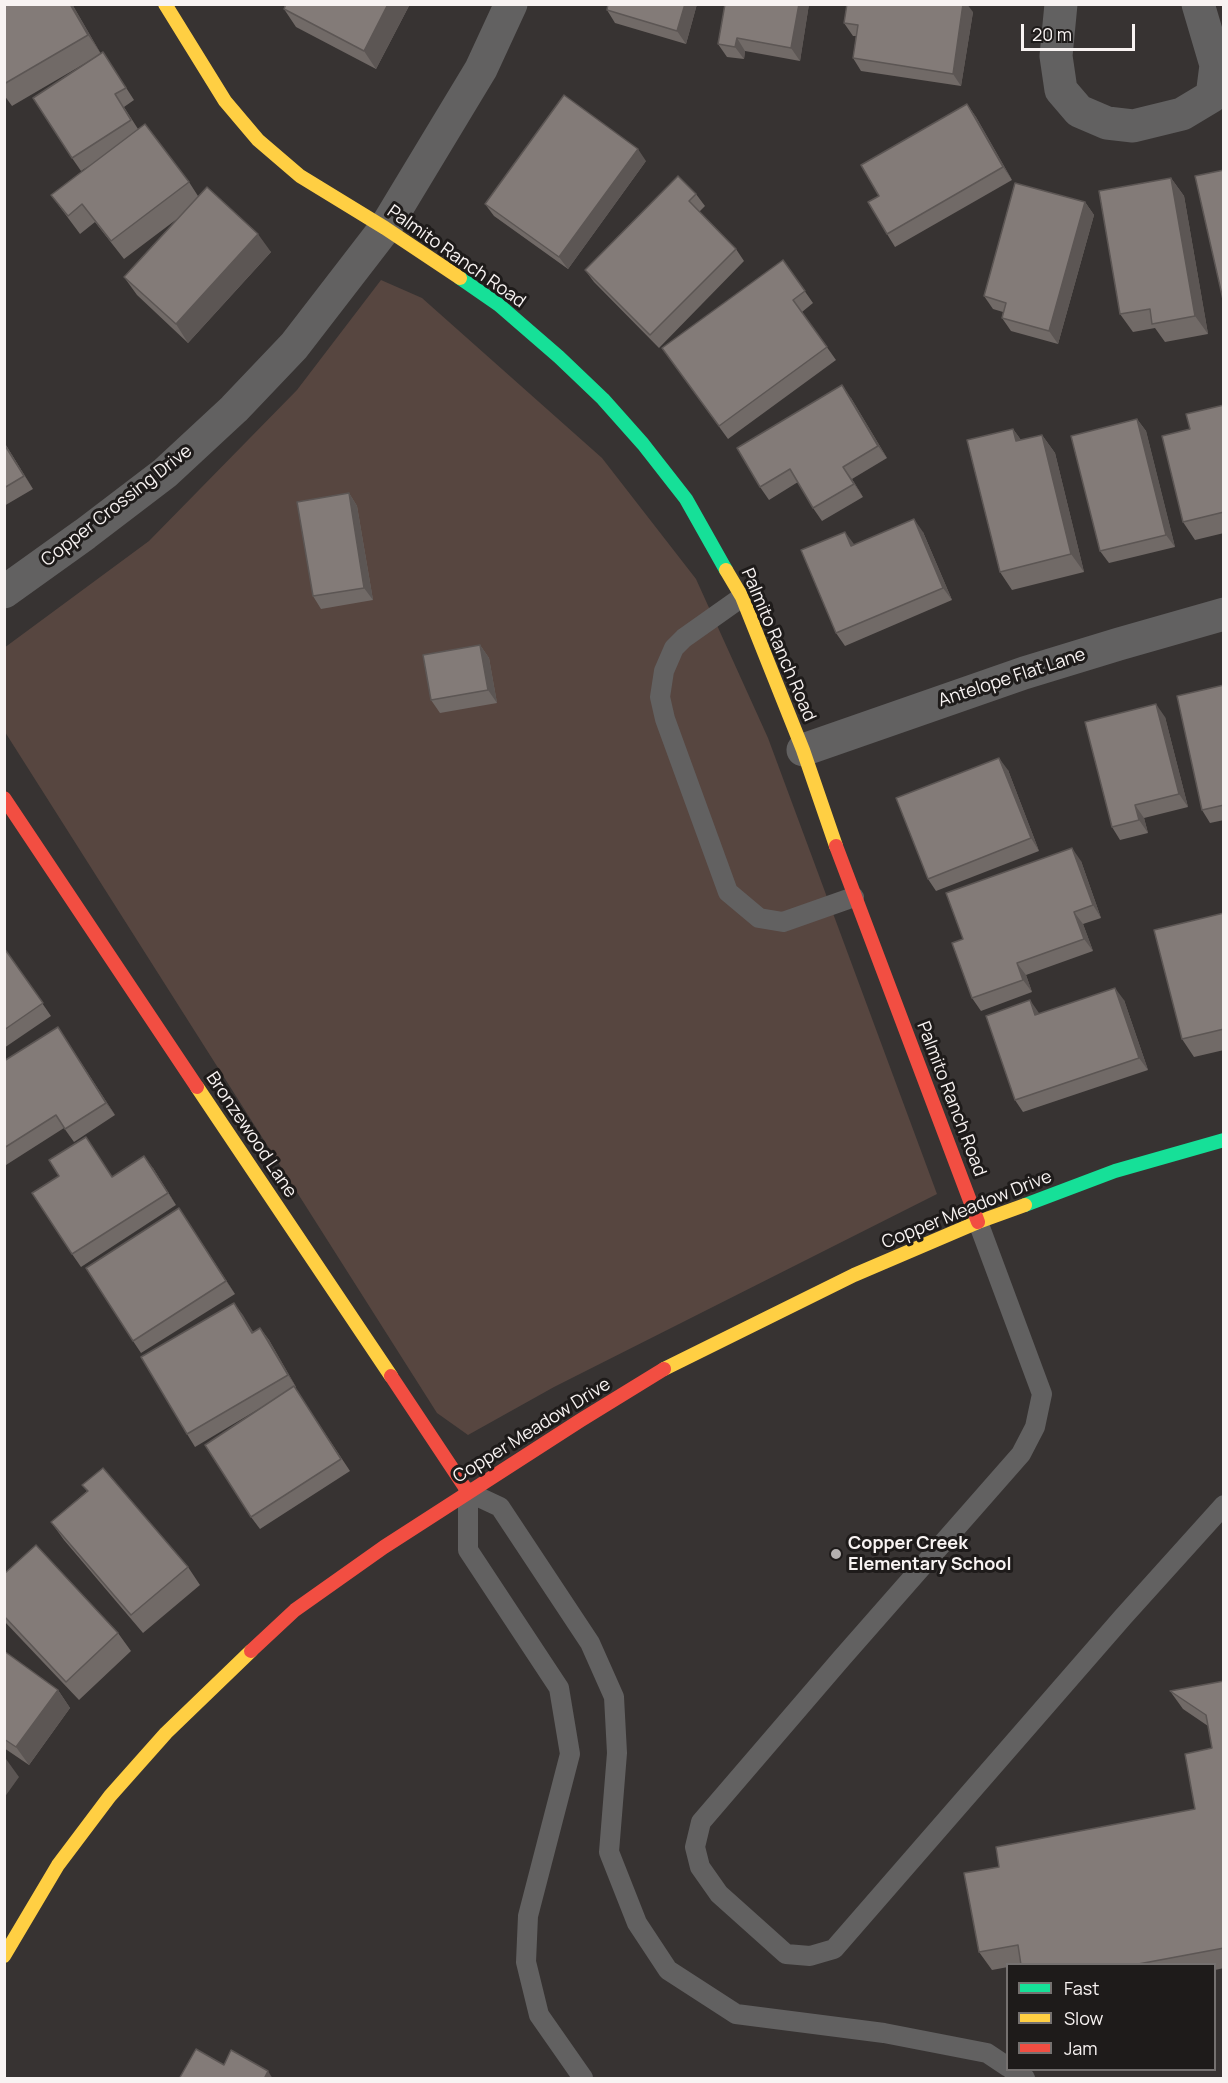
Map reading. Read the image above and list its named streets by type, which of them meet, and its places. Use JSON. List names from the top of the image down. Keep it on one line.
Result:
{"streets":{"street":["Palmito Ranch Road","Copper Crossing Drive","Antelope Flat Lane","Bronzewood Lane","Copper Meadow Drive"]},"crossings":[["Palmito Ranch Road","Copper Crossing Drive"],["Palmito Ranch Road","Antelope Flat Lane"],["Palmito Ranch Road","Copper Meadow Drive"],["Bronzewood Lane","Copper Meadow Drive"]],"places":["Copper Creek Elementary School"],"legend":["Fast","Slow","Jam"],"scale_bar":"20 m"}
